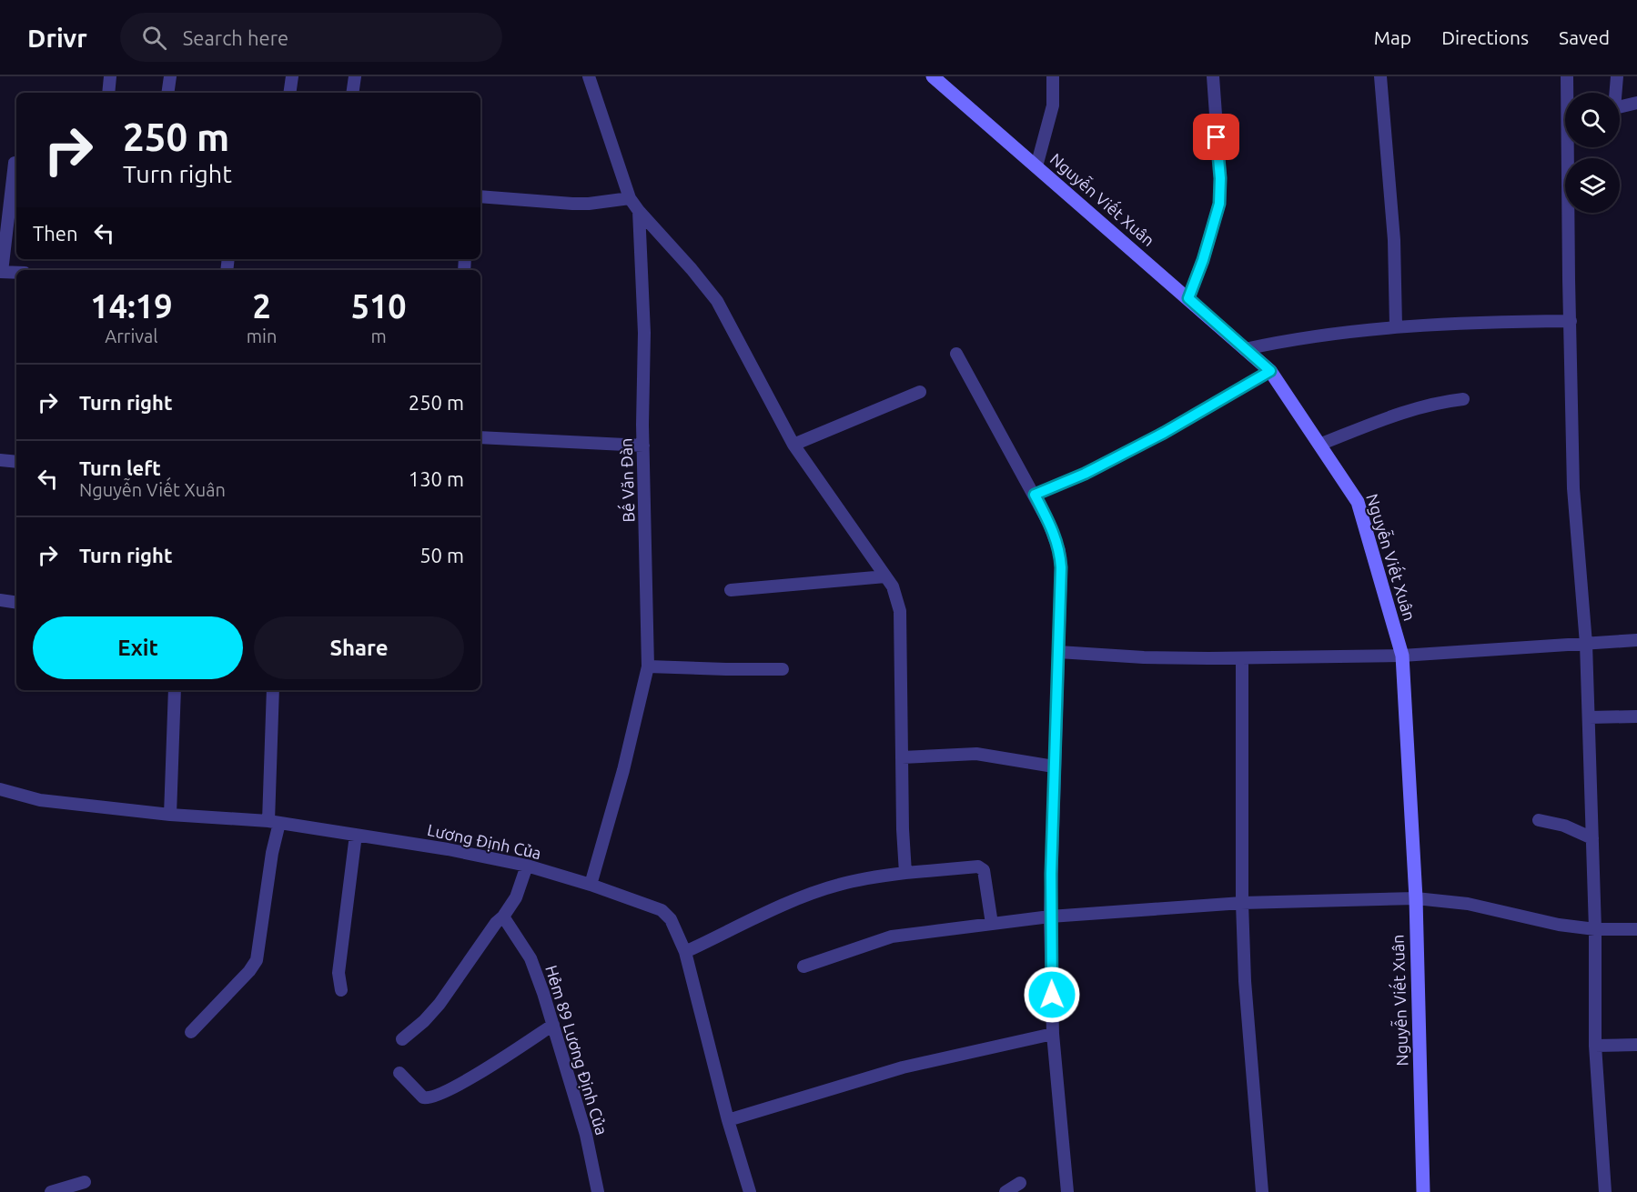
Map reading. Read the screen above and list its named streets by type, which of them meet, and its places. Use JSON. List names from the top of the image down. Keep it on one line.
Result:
{"streets":{"street":["Nguyễn Viết Xuân","Bế Văn Đàn","Lương Định Của","Hẻm 89 Lương Định Của"]},"crossings":[["Bế Văn Đàn","Lương Định Của"]],"page":{"header":"Drivr","search":"Search here","nav":["Map","Directions","Saved"],"turn":["250 m","Turn right"],"then":"Then","eta":["14:19","Arrival","2","min","510","m"],"list":[{"name":"Turn right","value":"250 m"},{"name":"Turn left","note":"Nguyễn Viết Xuân","value":"130 m"},{"name":"Turn right","value":"50 m"}],"buttons":["Exit","Share"]}}
